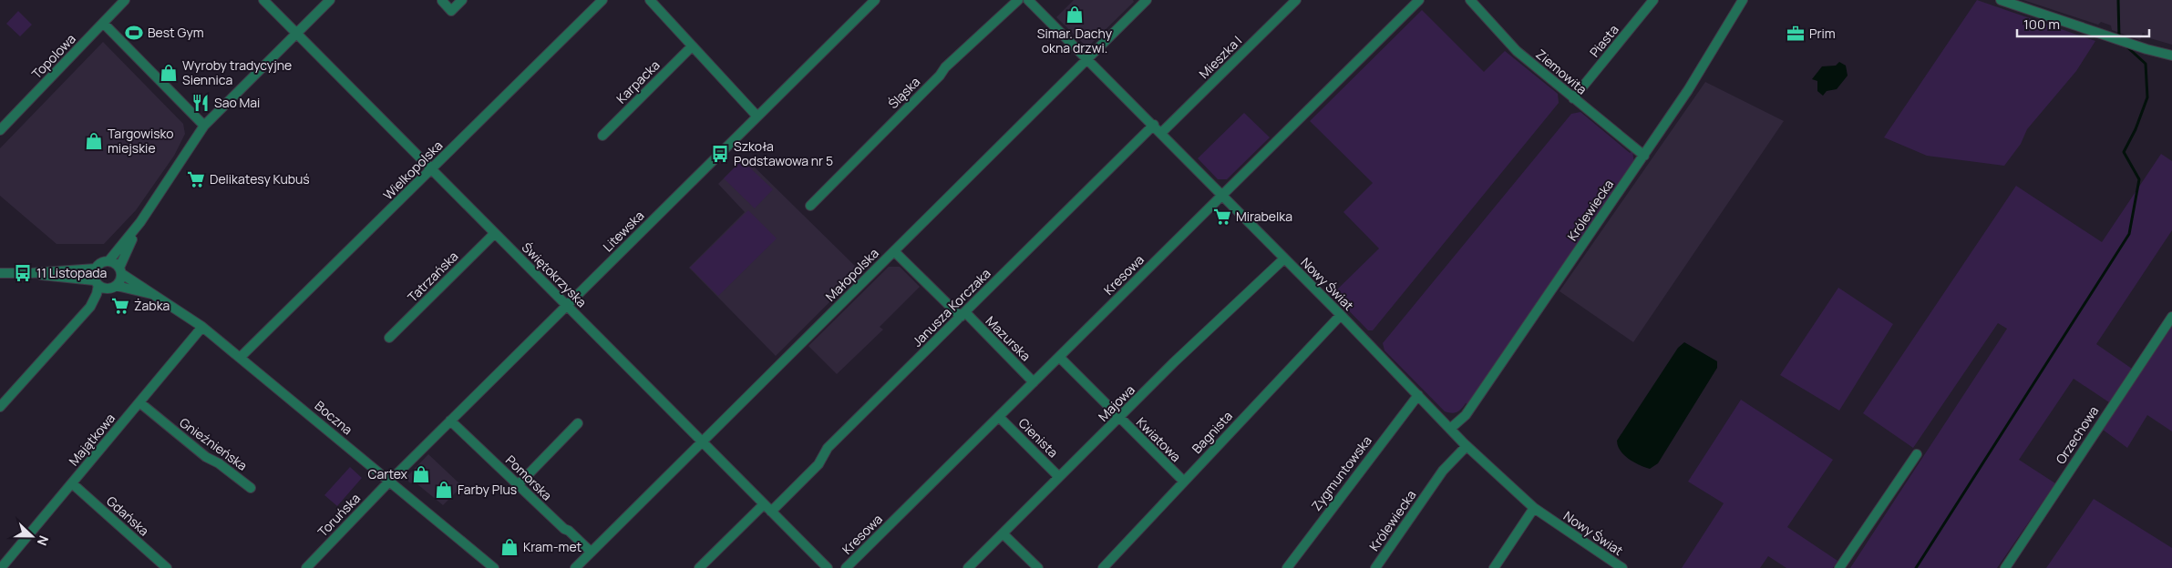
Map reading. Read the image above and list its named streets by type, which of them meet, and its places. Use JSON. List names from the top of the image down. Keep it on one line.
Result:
{"streets":{"street":["Piasta","Topolowa","Mieszka I","Ziemowita","Karpacka","Śląska","Wielkopolska","Królewiecka","Litewska","Świętokrzyska","Małopolska","Kresowa","Tatrzańska","Nowy Świat","Janusza Korczaka","Mazurska","Majowa","Boczna","Bagnista","Orzechowa","Cienista","Majątkowa","Kwiatowa","Gnieźnieńska","Zygmuntowska","Pomorska","Toruńska","Gdańska"]},"crossings":[["Piasta","Ziemowita"],["Mieszka I","Nowy Świat"],["Ziemowita","Królewiecka"],["Wielkopolska","Świętokrzyska"],["Wielkopolska","Boczna"],["Królewiecka","Nowy Świat"],["Litewska","Świętokrzyska"],["Litewska","Boczna"],["Litewska","Pomorska"],["Litewska","Toruńska"],["Świętokrzyska","Małopolska"],["Świętokrzyska","Tatrzańska"],["Świętokrzyska","Janusza Korczaka"],["Małopolska","Nowy Świat"],["Małopolska","Mazurska"],["Małopolska","Pomorska"],["Kresowa","Nowy Świat"],["Kresowa","Mazurska"],["Kresowa","Cienista"],["Kresowa","Kwiatowa"],["Nowy Świat","Janusza Korczaka"],["Nowy Świat","Majowa"],["Nowy Świat","Bagnista"],["Nowy Świat","Zygmuntowska"],["Janusza Korczaka","Mazurska"],["Majowa","Cienista"],["Majowa","Kwiatowa"],["Boczna","Majątkowa"],["Boczna","Toruńska"],["Bagnista","Kwiatowa"],["Majątkowa","Gnieźnieńska"],["Majątkowa","Gdańska"]],"places":{"shop":["Simar. Dachy okna drzwi.","Wyroby tradycyjne Siennica","Targowisko miejskie","Cartex","Farby Plus","Kram-met"],"sports":["Best Gym"],"office":["Prim"],"restaurant":["Sao Mai"],"bus stop":["Szkoła Podstawowa nr 5","11 Listopada"],"supermarket":["Delikatesy Kubuś","Mirabelka","Żabka"]},"scale_bar":"100 m","north":"right"}
